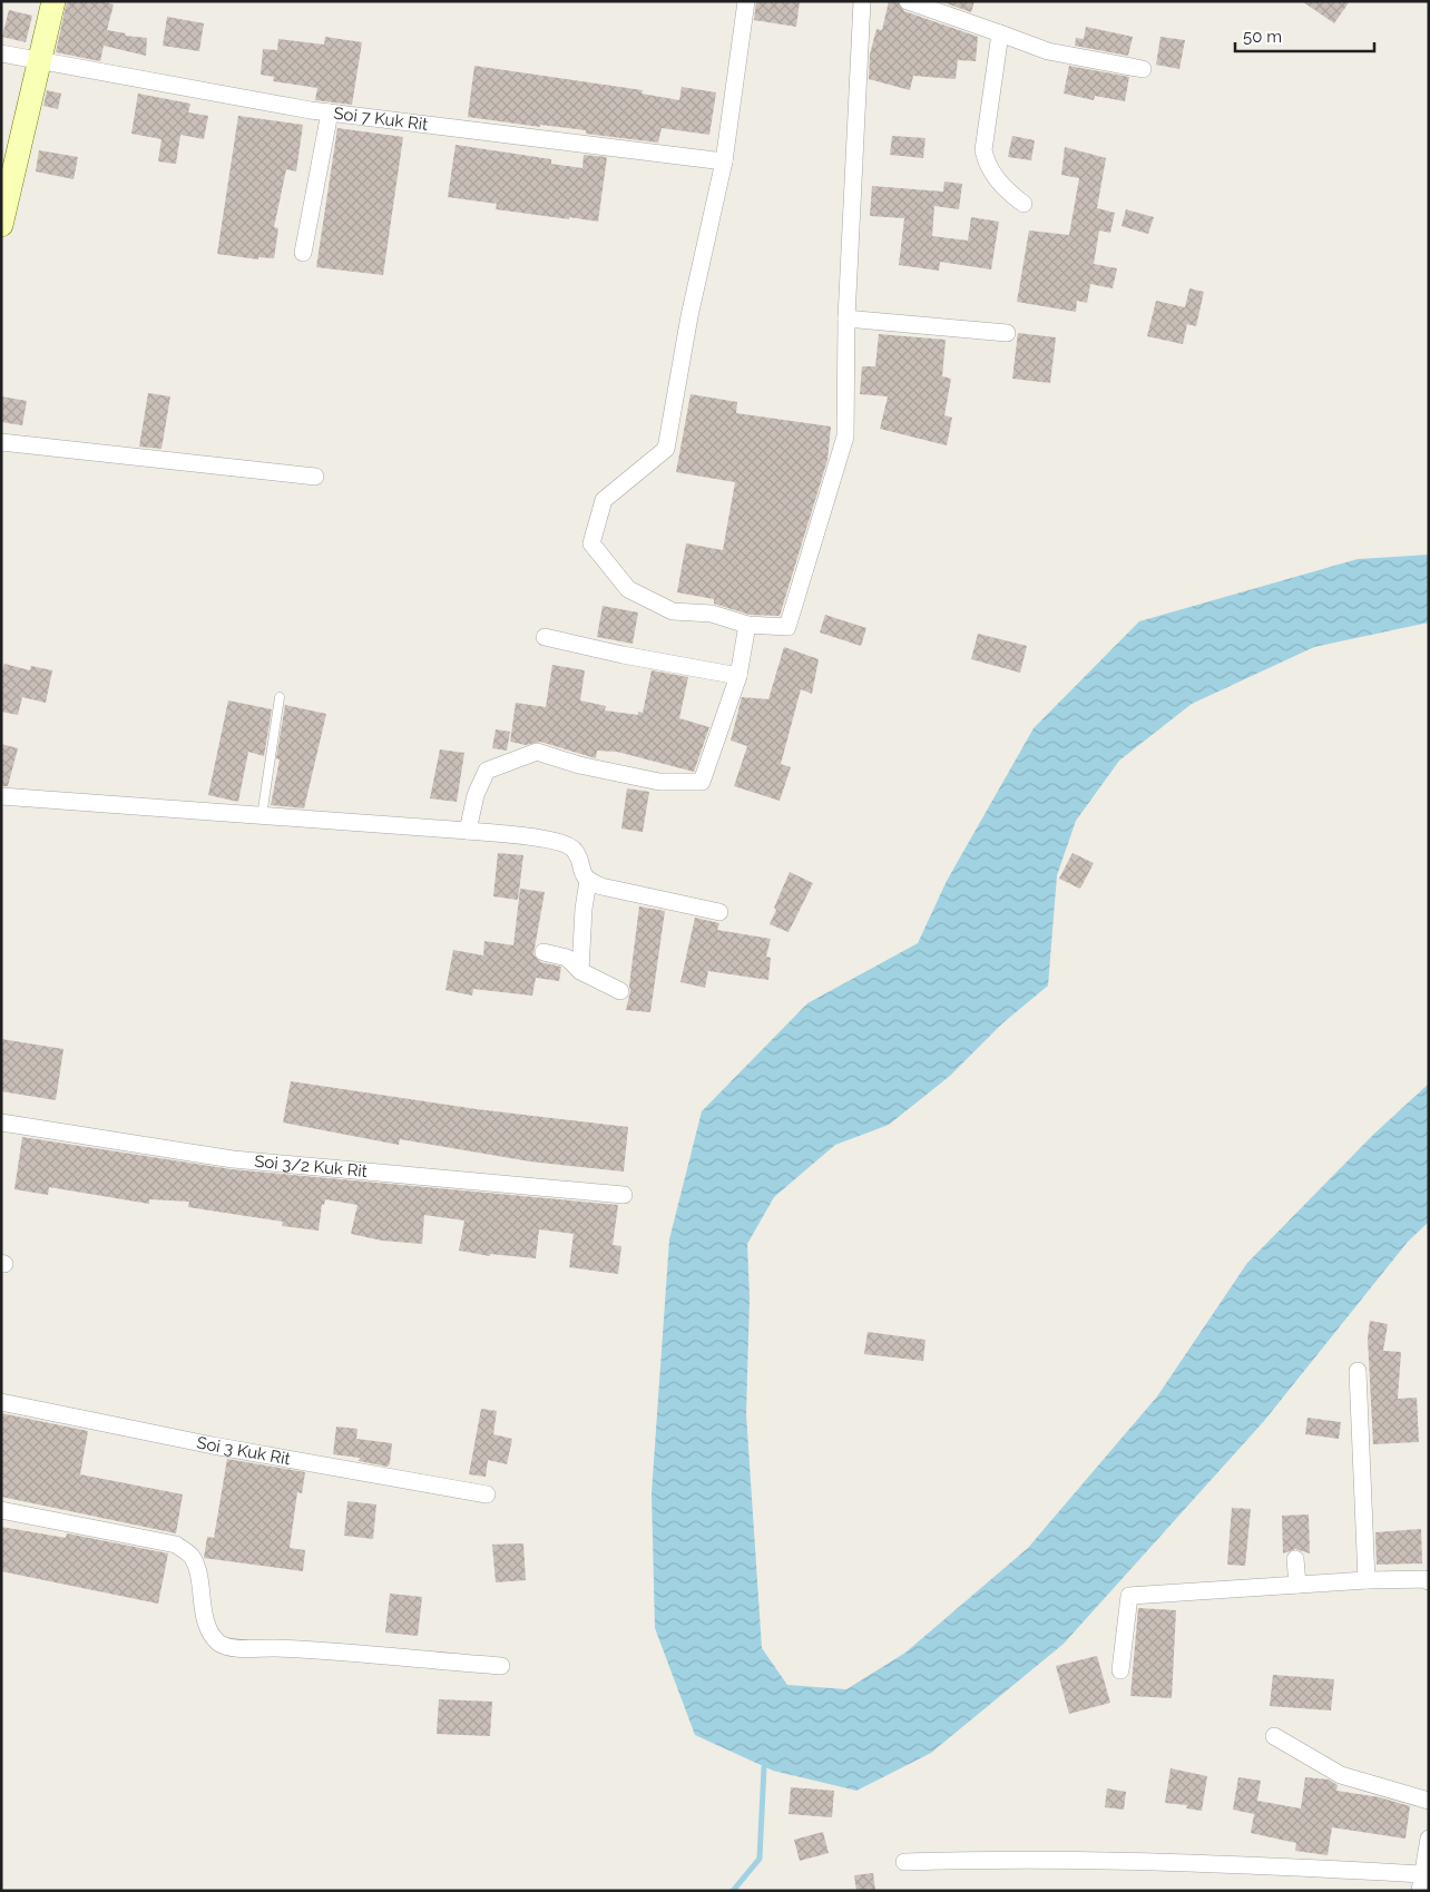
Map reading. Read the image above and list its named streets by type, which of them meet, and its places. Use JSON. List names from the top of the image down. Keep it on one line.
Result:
{"streets":{"street":["Soi 7 Kuk Rit","Soi 3/2 Kuk Rit","Soi 3 Kuk Rit"]},"scale_bar":"50 m"}
